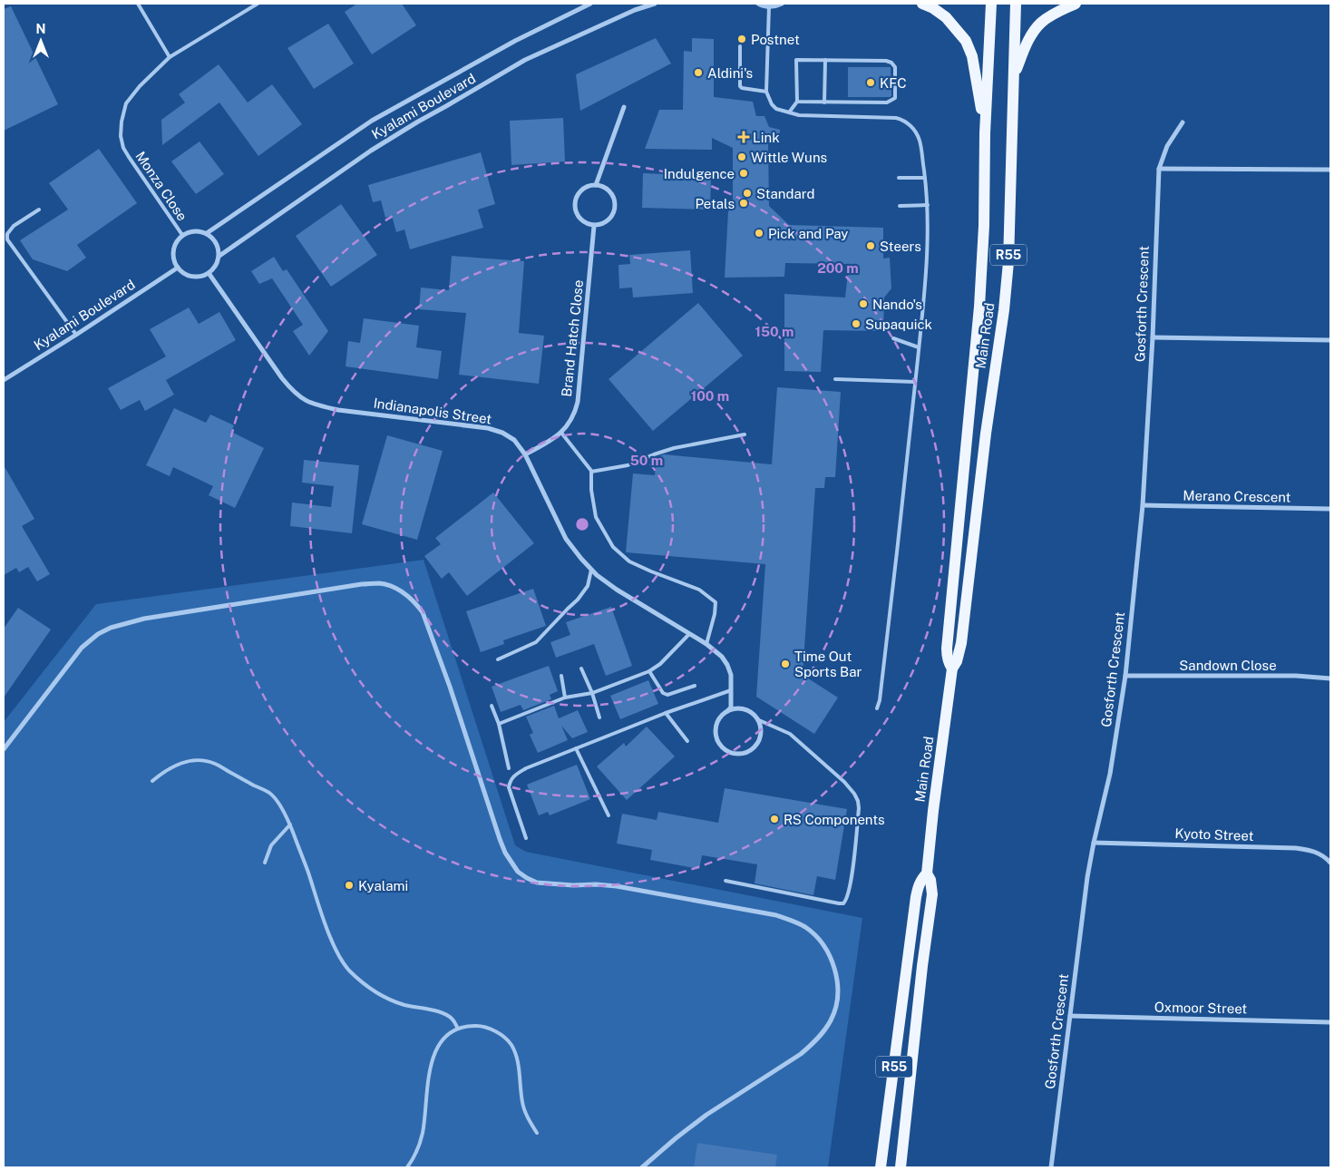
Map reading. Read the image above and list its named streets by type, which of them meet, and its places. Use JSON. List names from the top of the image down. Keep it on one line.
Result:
{"streets":{"main road":["R55","Main Road"],"street":["Kyalami Boulevard","Gosforth Crescent","Brand Hatch Close","Indianapolis Street","Merano Crescent","Sandown Close","Kyoto Street","Oxmoor Street"],"lane":["Monza Close"]},"crossings":[["Kyalami Boulevard","Monza Close"],["Kyalami Boulevard","Indianapolis Street"],["Monza Close","Indianapolis Street"],["Gosforth Crescent","Merano Crescent"],["Gosforth Crescent","Sandown Close"],["Gosforth Crescent","Kyoto Street"],["Gosforth Crescent","Oxmoor Street"],["Brand Hatch Close","Indianapolis Street"]],"places":{"other":["Postnet","Aldini's","KFC","Wittle Wuns","Indulgence","Standard","Petals","Pick and Pay","Steers","Nando's","Supaquick","Time Out Sports Bar","RS Components","Kyalami"],"health":["Link"]},"north":"top","rings":["200 m","150 m","100 m","50 m"]}
